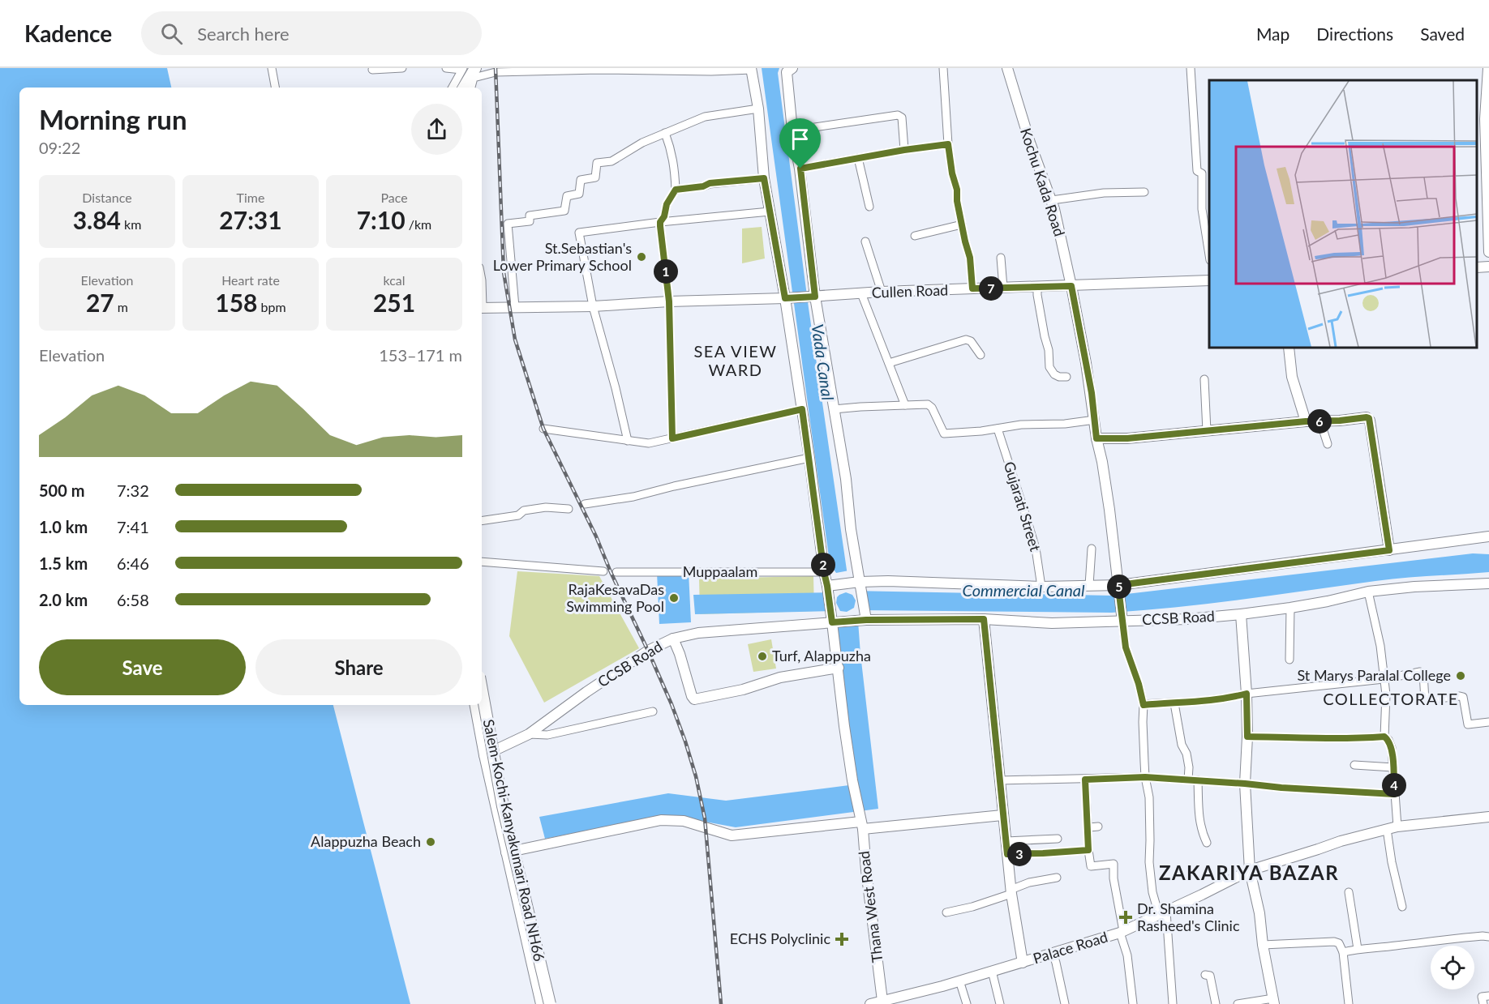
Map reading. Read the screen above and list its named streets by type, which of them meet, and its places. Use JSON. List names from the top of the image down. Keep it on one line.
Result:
{"streets":{"highway":["Salem-Kochi-Kanyakumari Road NH66"],"main road":["Kochu Kada Road","Cullen Road","CCSB Road","Thana West Road","Palace Road"],"street":["Gujarati Street","Muppaalam"]},"crossings":[["Kochu Kada Road","Cullen Road"],["Kochu Kada Road","CCSB Road"],["Thana West Road","Palace Road"]],"districts":["SEA VIEW WARD","COLLECTORATE","ZAKARIYA BAZAR"],"water":["Vada Canal","Commercial Canal"],"places":{"other":["St.Sebastian's Lower Primary School","RajaKesavaDas Swimming Pool","Turf, Alappuzha","St Marys Paralal College","Alappuzha Beach"],"health":["Dr. Shamina Rasheed's Clinic","ECHS Polyclinic"]},"page":{"header":"Kadence","search":"Search here","nav":["Map","Directions","Saved"],"heading":["Morning run","09:22"],"stats":[["Distance","3.84 km"],["Time","27:31"],["Pace","7:10 /km"],["Elevation","27 m"],["Heart rate","158 bpm"],["kcal","251"]],"pins":["1","7","6","2","5","4","3"],"chart":["Elevation","153–171 m"],"list":[{"name":"500 m","note":"7:32"},{"name":"1.0 km","note":"7:41"},{"name":"1.5 km","note":"6:46"},{"name":"2.0 km","note":"6:58"}],"buttons":["Save","Share"]}}
